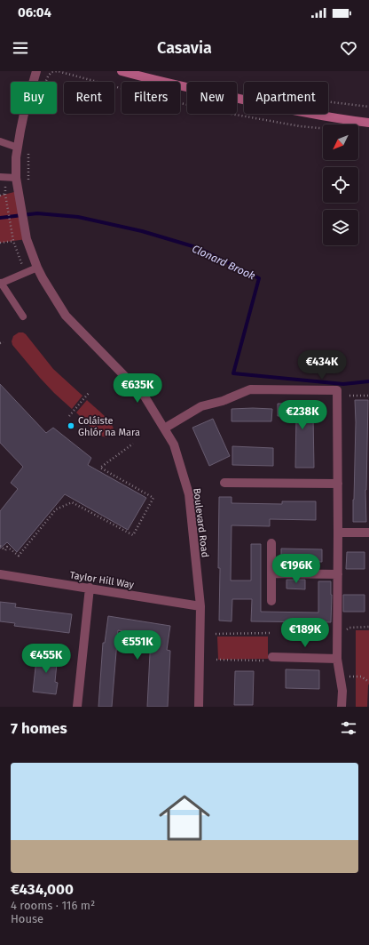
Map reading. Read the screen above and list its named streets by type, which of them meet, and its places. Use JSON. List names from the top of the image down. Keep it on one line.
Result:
{"streets":{"street":["Boulevard Road","Taylor Hill Way"]},"crossings":[["Boulevard Road","Taylor Hill Way"]],"water":["Clonard Brook"],"places":["Coláiste Ghlór na Mara"],"north":"bottom left","page":{"status":"06:04","header":"Casavia","chip":["Buy","Rent","Filters","New","Apartment"],"price":["€434K","€635K","€238K","€196K","€189K","€551K","€455K"],"heading":"7 homes","list":[{"name":"€434,000","note":"4 rooms · 116 m² · House"}]}}
